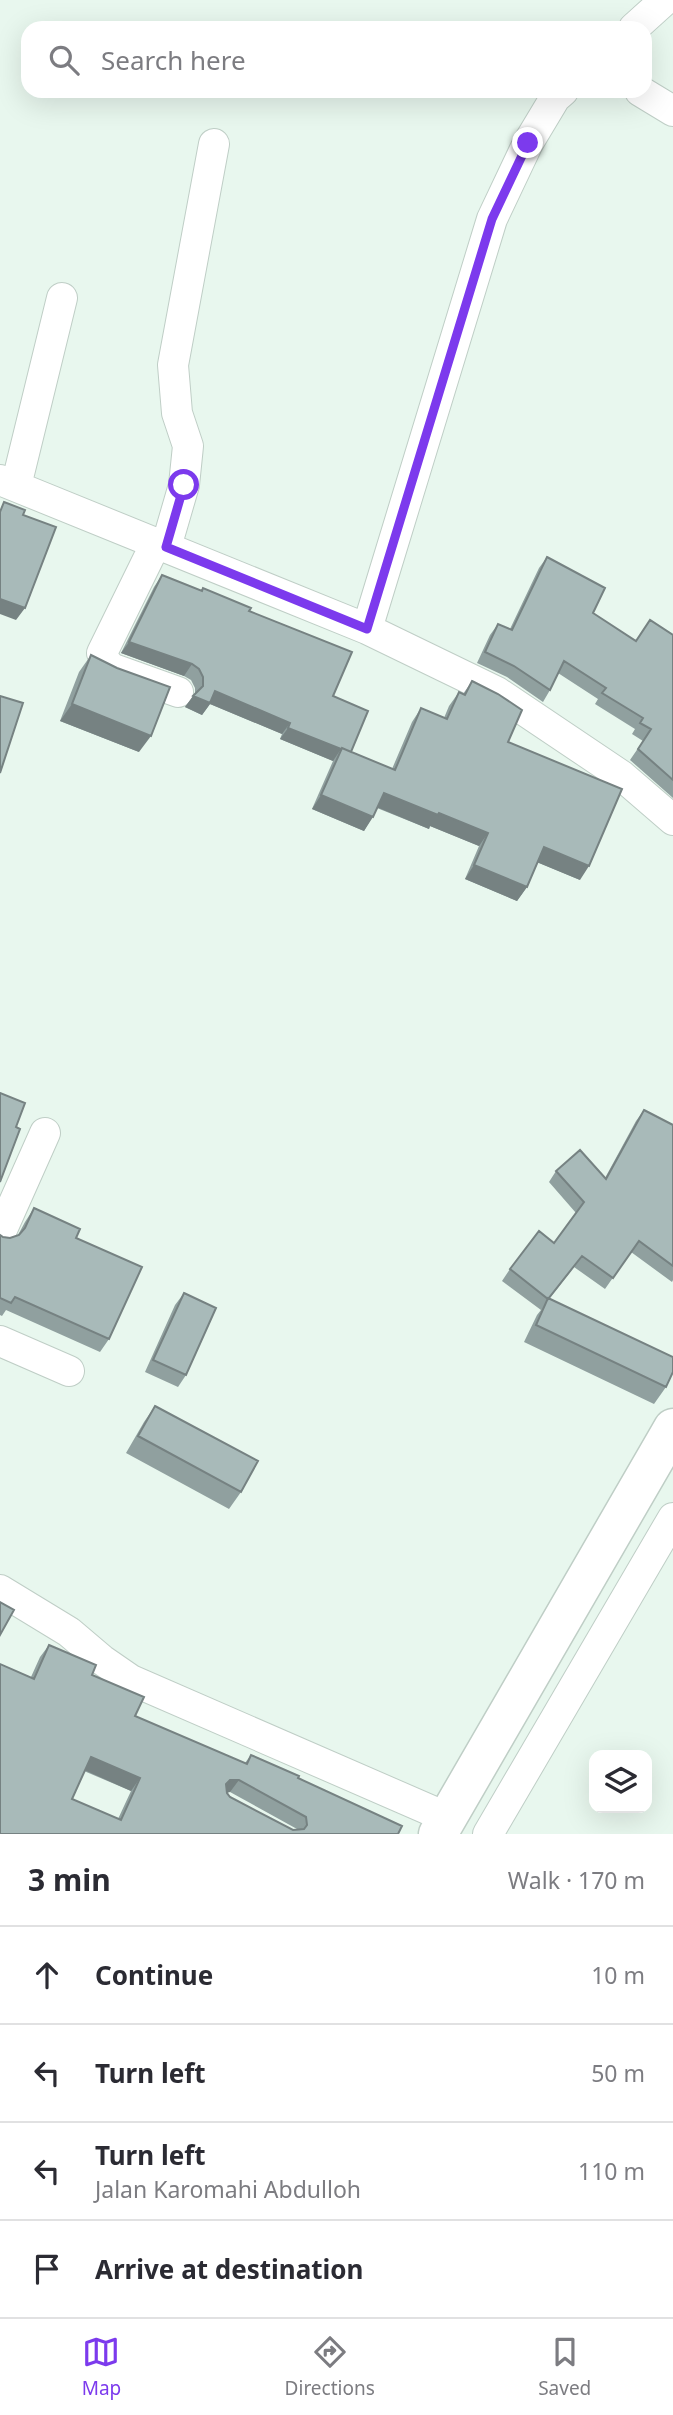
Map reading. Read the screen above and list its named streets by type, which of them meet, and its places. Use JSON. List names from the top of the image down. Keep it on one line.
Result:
{"page":{"search":"Search here","heading":["3 min","Walk · 170 m"],"list":[["Continue","10 m"],["Turn left","50 m"],["Turn left","Jalan Karomahi Abdulloh","110 m"],"Arrive at destination"],"nav":["Map","Directions","Saved"]}}
